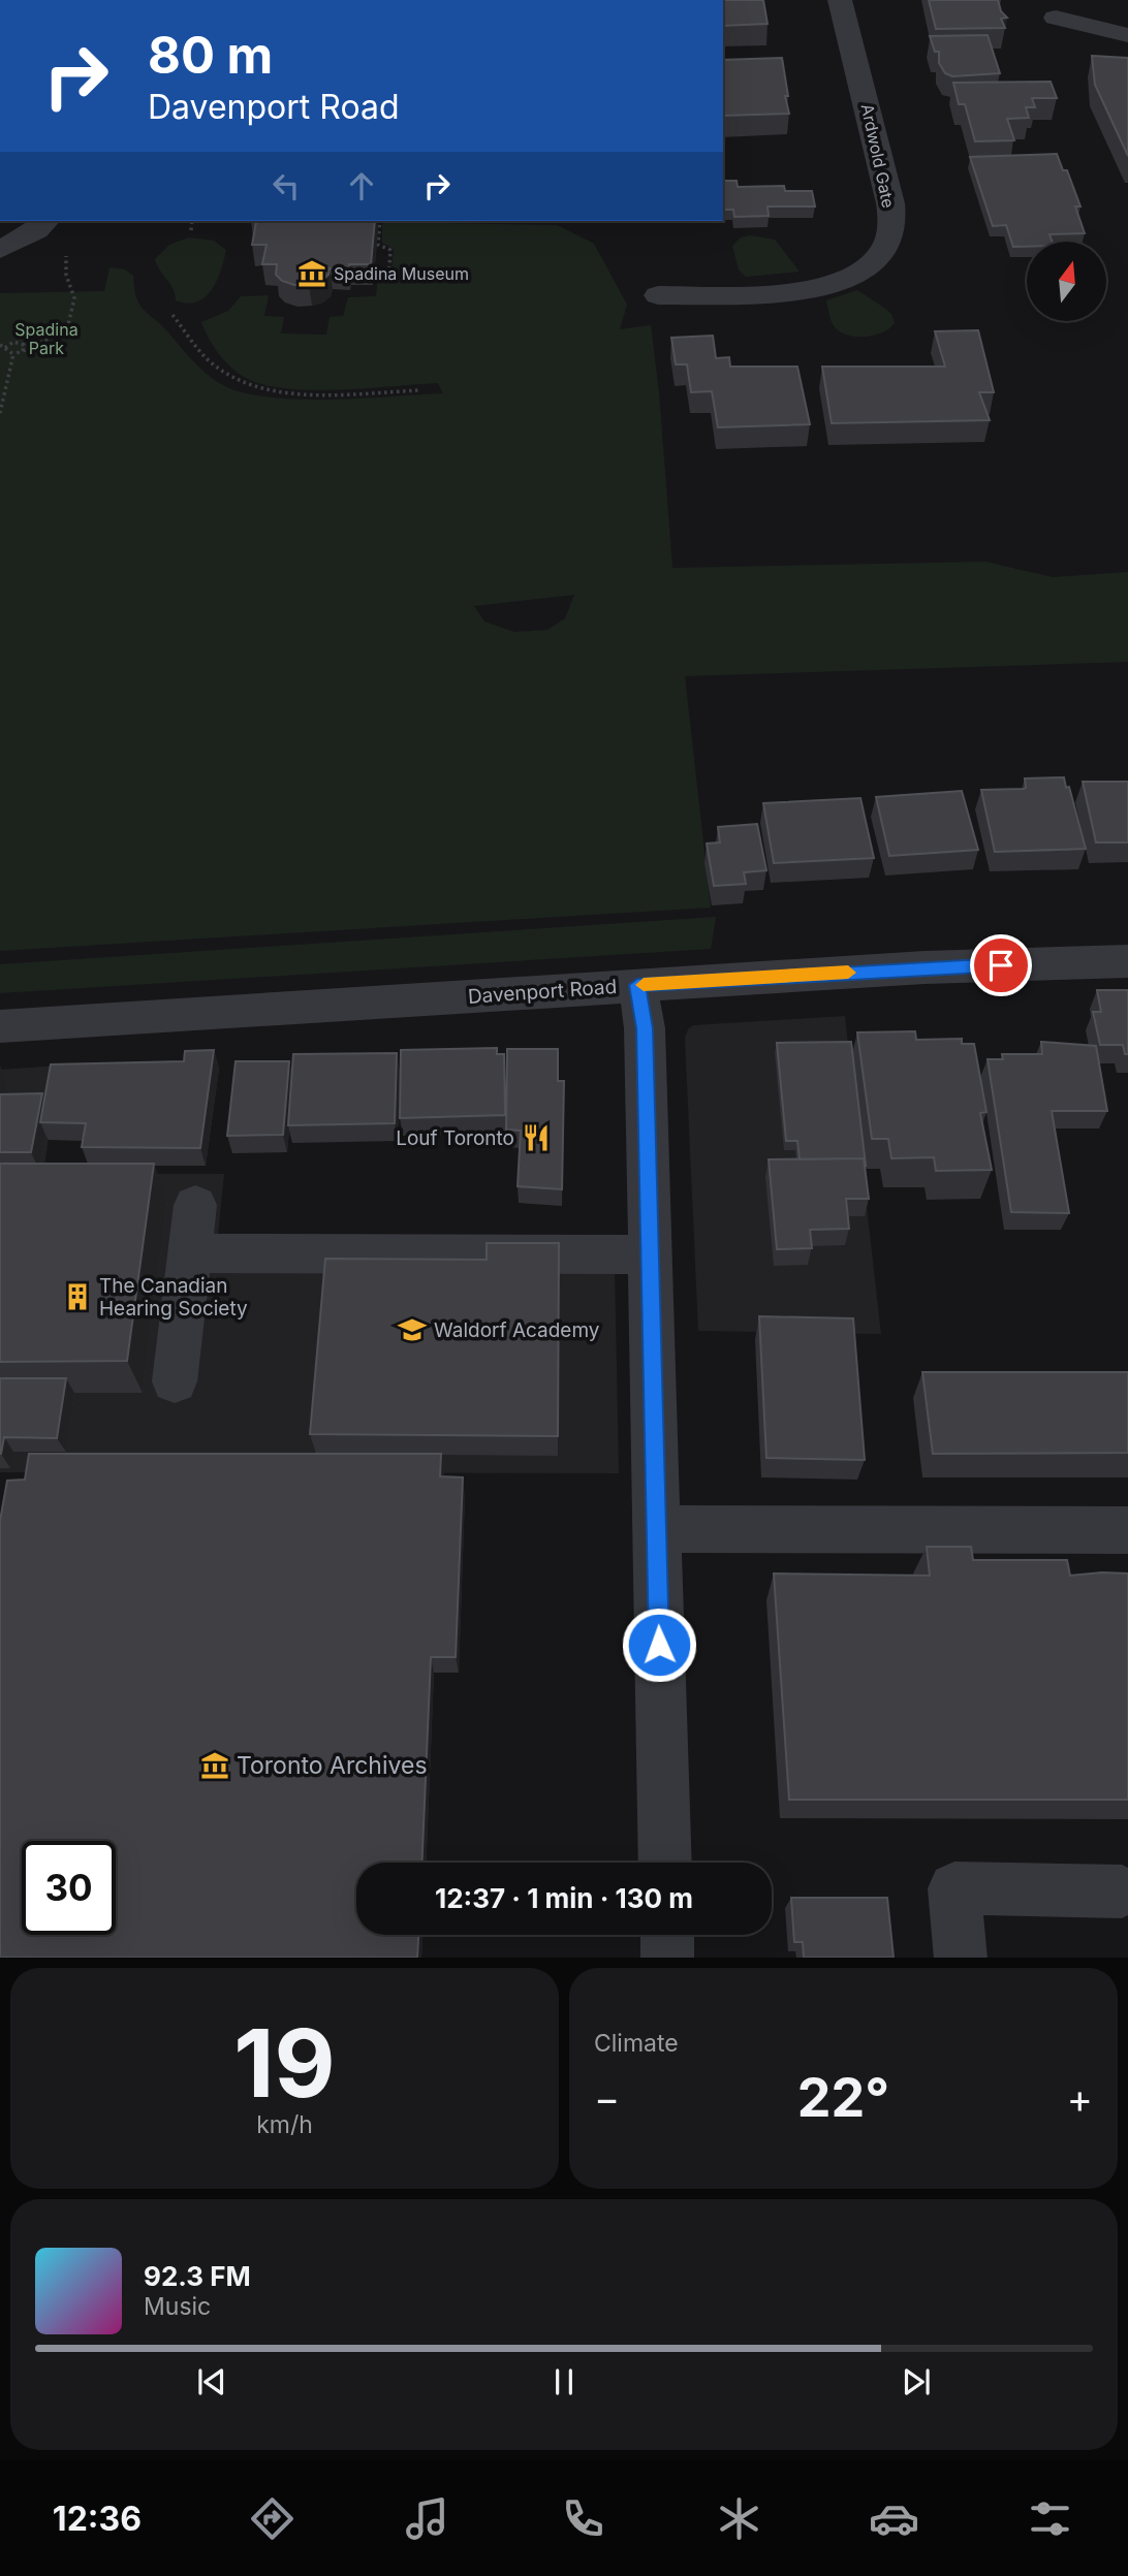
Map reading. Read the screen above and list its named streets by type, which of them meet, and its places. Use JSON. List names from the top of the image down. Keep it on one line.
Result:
{"streets":{"street":["Ardwold Gate","Davenport Road"]},"parks":["Spadina Park"],"places":{"museum":["Spadina Museum","Toronto Archives"],"restaurant":["Louf Toronto"],"building":["The Canadian Hearing Society"],"school or university":["Waldorf Academy"]},"north":"top","page":{"turn":["80 m","Davenport Road"],"limit":"30","trip":"12:37 · 1 min · 130 m","tile":[["19","km/h"],"Climate"],"heat":["−","22°","+"],"song":["92.3 FM","Music"],"tabs":"12:36"}}
